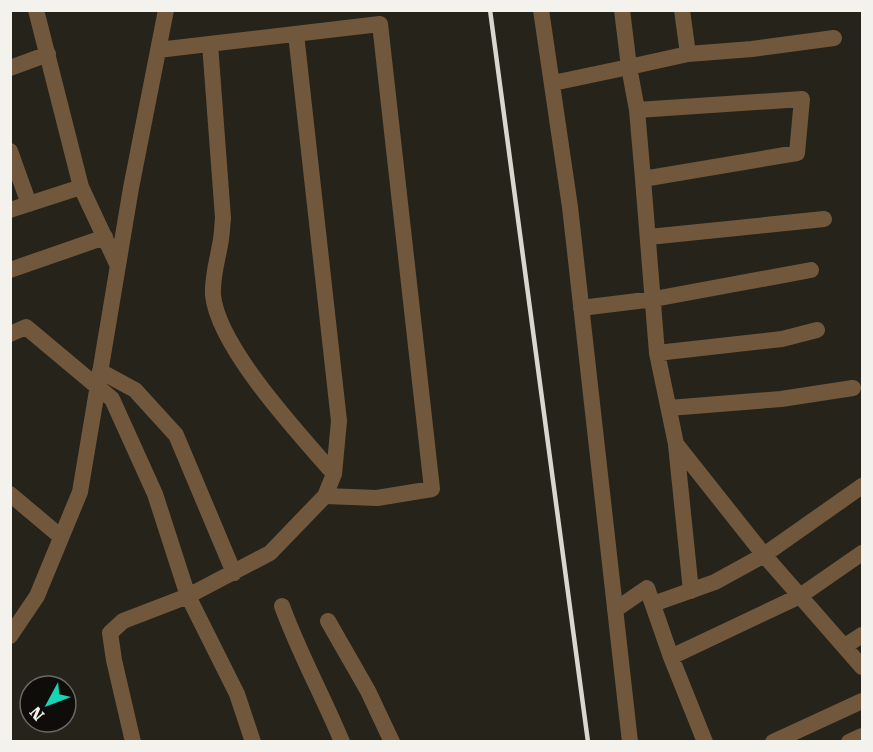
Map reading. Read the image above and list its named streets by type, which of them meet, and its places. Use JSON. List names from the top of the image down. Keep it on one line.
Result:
{"north":"bottom left"}
